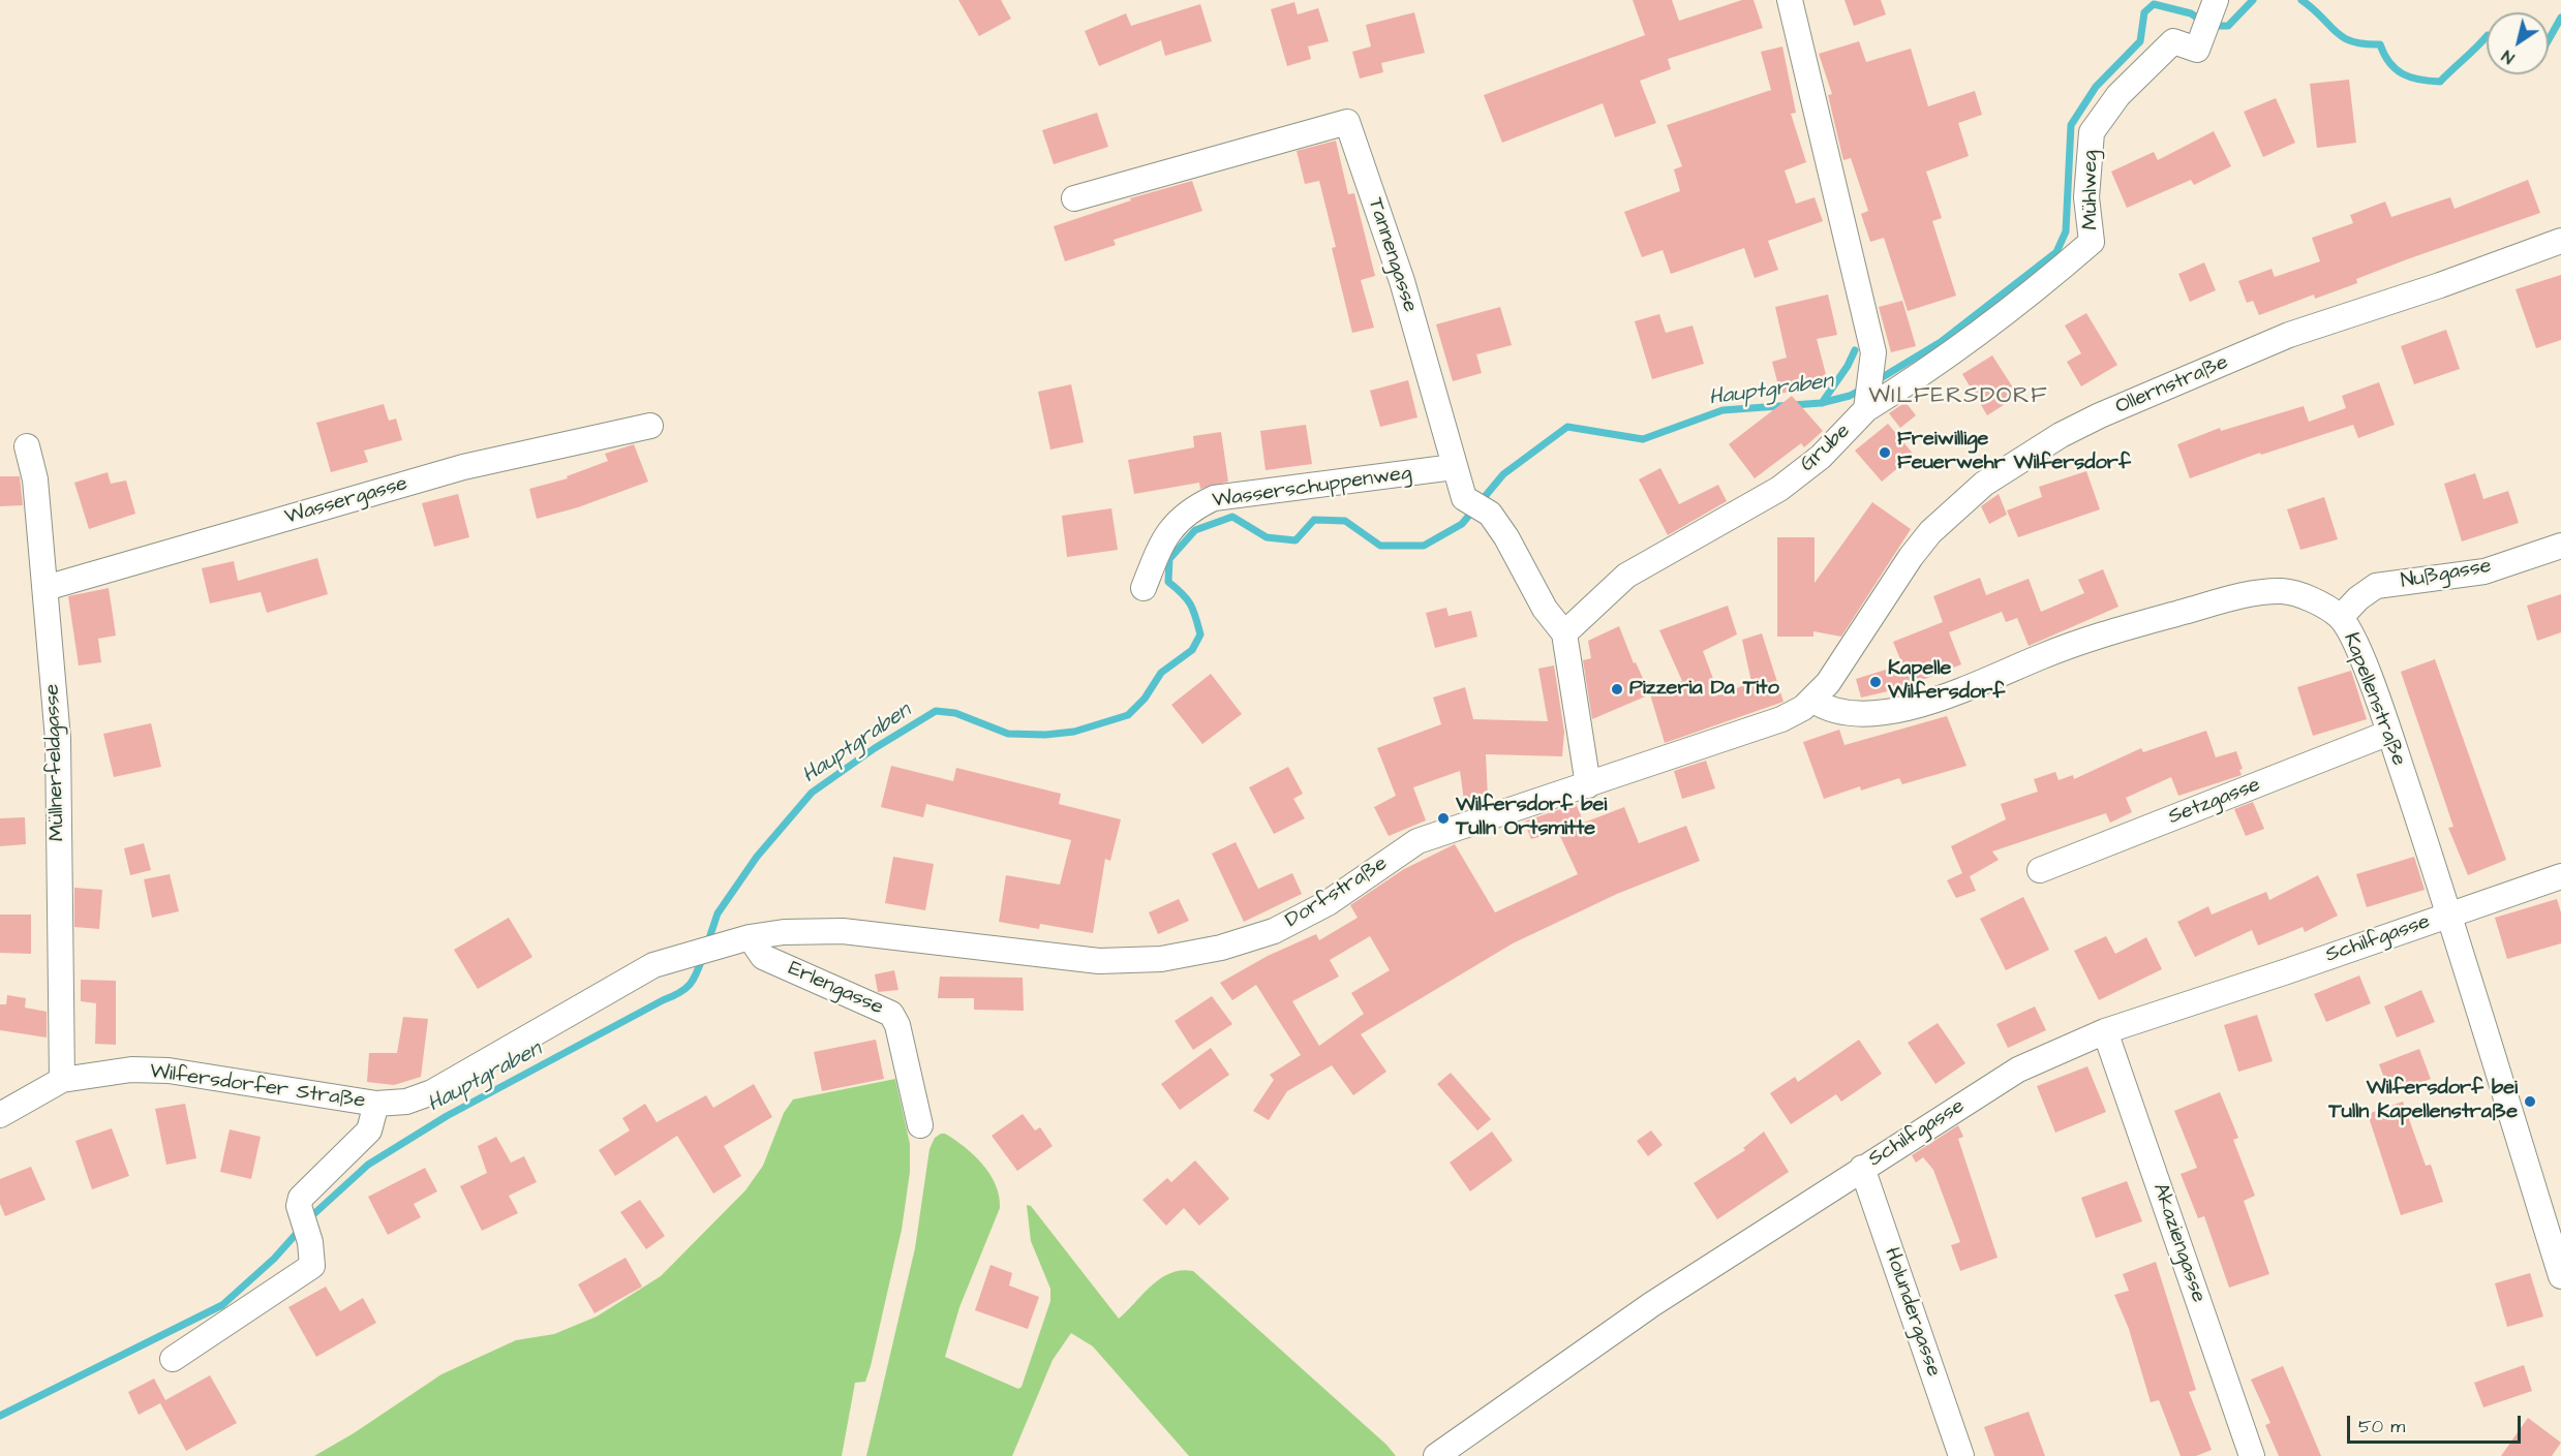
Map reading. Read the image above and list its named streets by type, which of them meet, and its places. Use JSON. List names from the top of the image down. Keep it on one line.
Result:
{"streets":{"street":["Mühlweg","Tannengasse","Ollernstraße","Grube","Wasserschuppenweg","Wassergasse","Nußgasse","Kapellenstraße","Müllnerfeldgasse","Setzgasse","Dorfstraße","Schilfgasse","Erlengasse","Wilfersdorfer Straße","Akaziengasse","Holundergasse"]},"crossings":[["Mühlweg","Grube"],["Tannengasse","Grube"],["Tannengasse","Wasserschuppenweg"],["Ollernstraße","Kapellenstraße"],["Ollernstraße","Dorfstraße"],["Wassergasse","Müllnerfeldgasse"],["Nußgasse","Kapellenstraße"],["Kapellenstraße","Setzgasse"],["Kapellenstraße","Dorfstraße"],["Kapellenstraße","Schilfgasse"],["Müllnerfeldgasse","Wilfersdorfer Straße"],["Dorfstraße","Erlengasse"],["Dorfstraße","Wilfersdorfer Straße"],["Schilfgasse","Akaziengasse"],["Schilfgasse","Holundergasse"]],"districts":["WILFERSDORF"],"water":["Hauptgraben"],"places":["Freiwillige Feuerwehr Wilfersdorf","Kapelle Wilfersdorf","Pizzeria Da Tito","Wilfersdorf bei Tulln Ortsmitte","Wilfersdorf bei Tulln Kapellenstraße"],"scale_bar":"50 m","north":"bottom left"}
